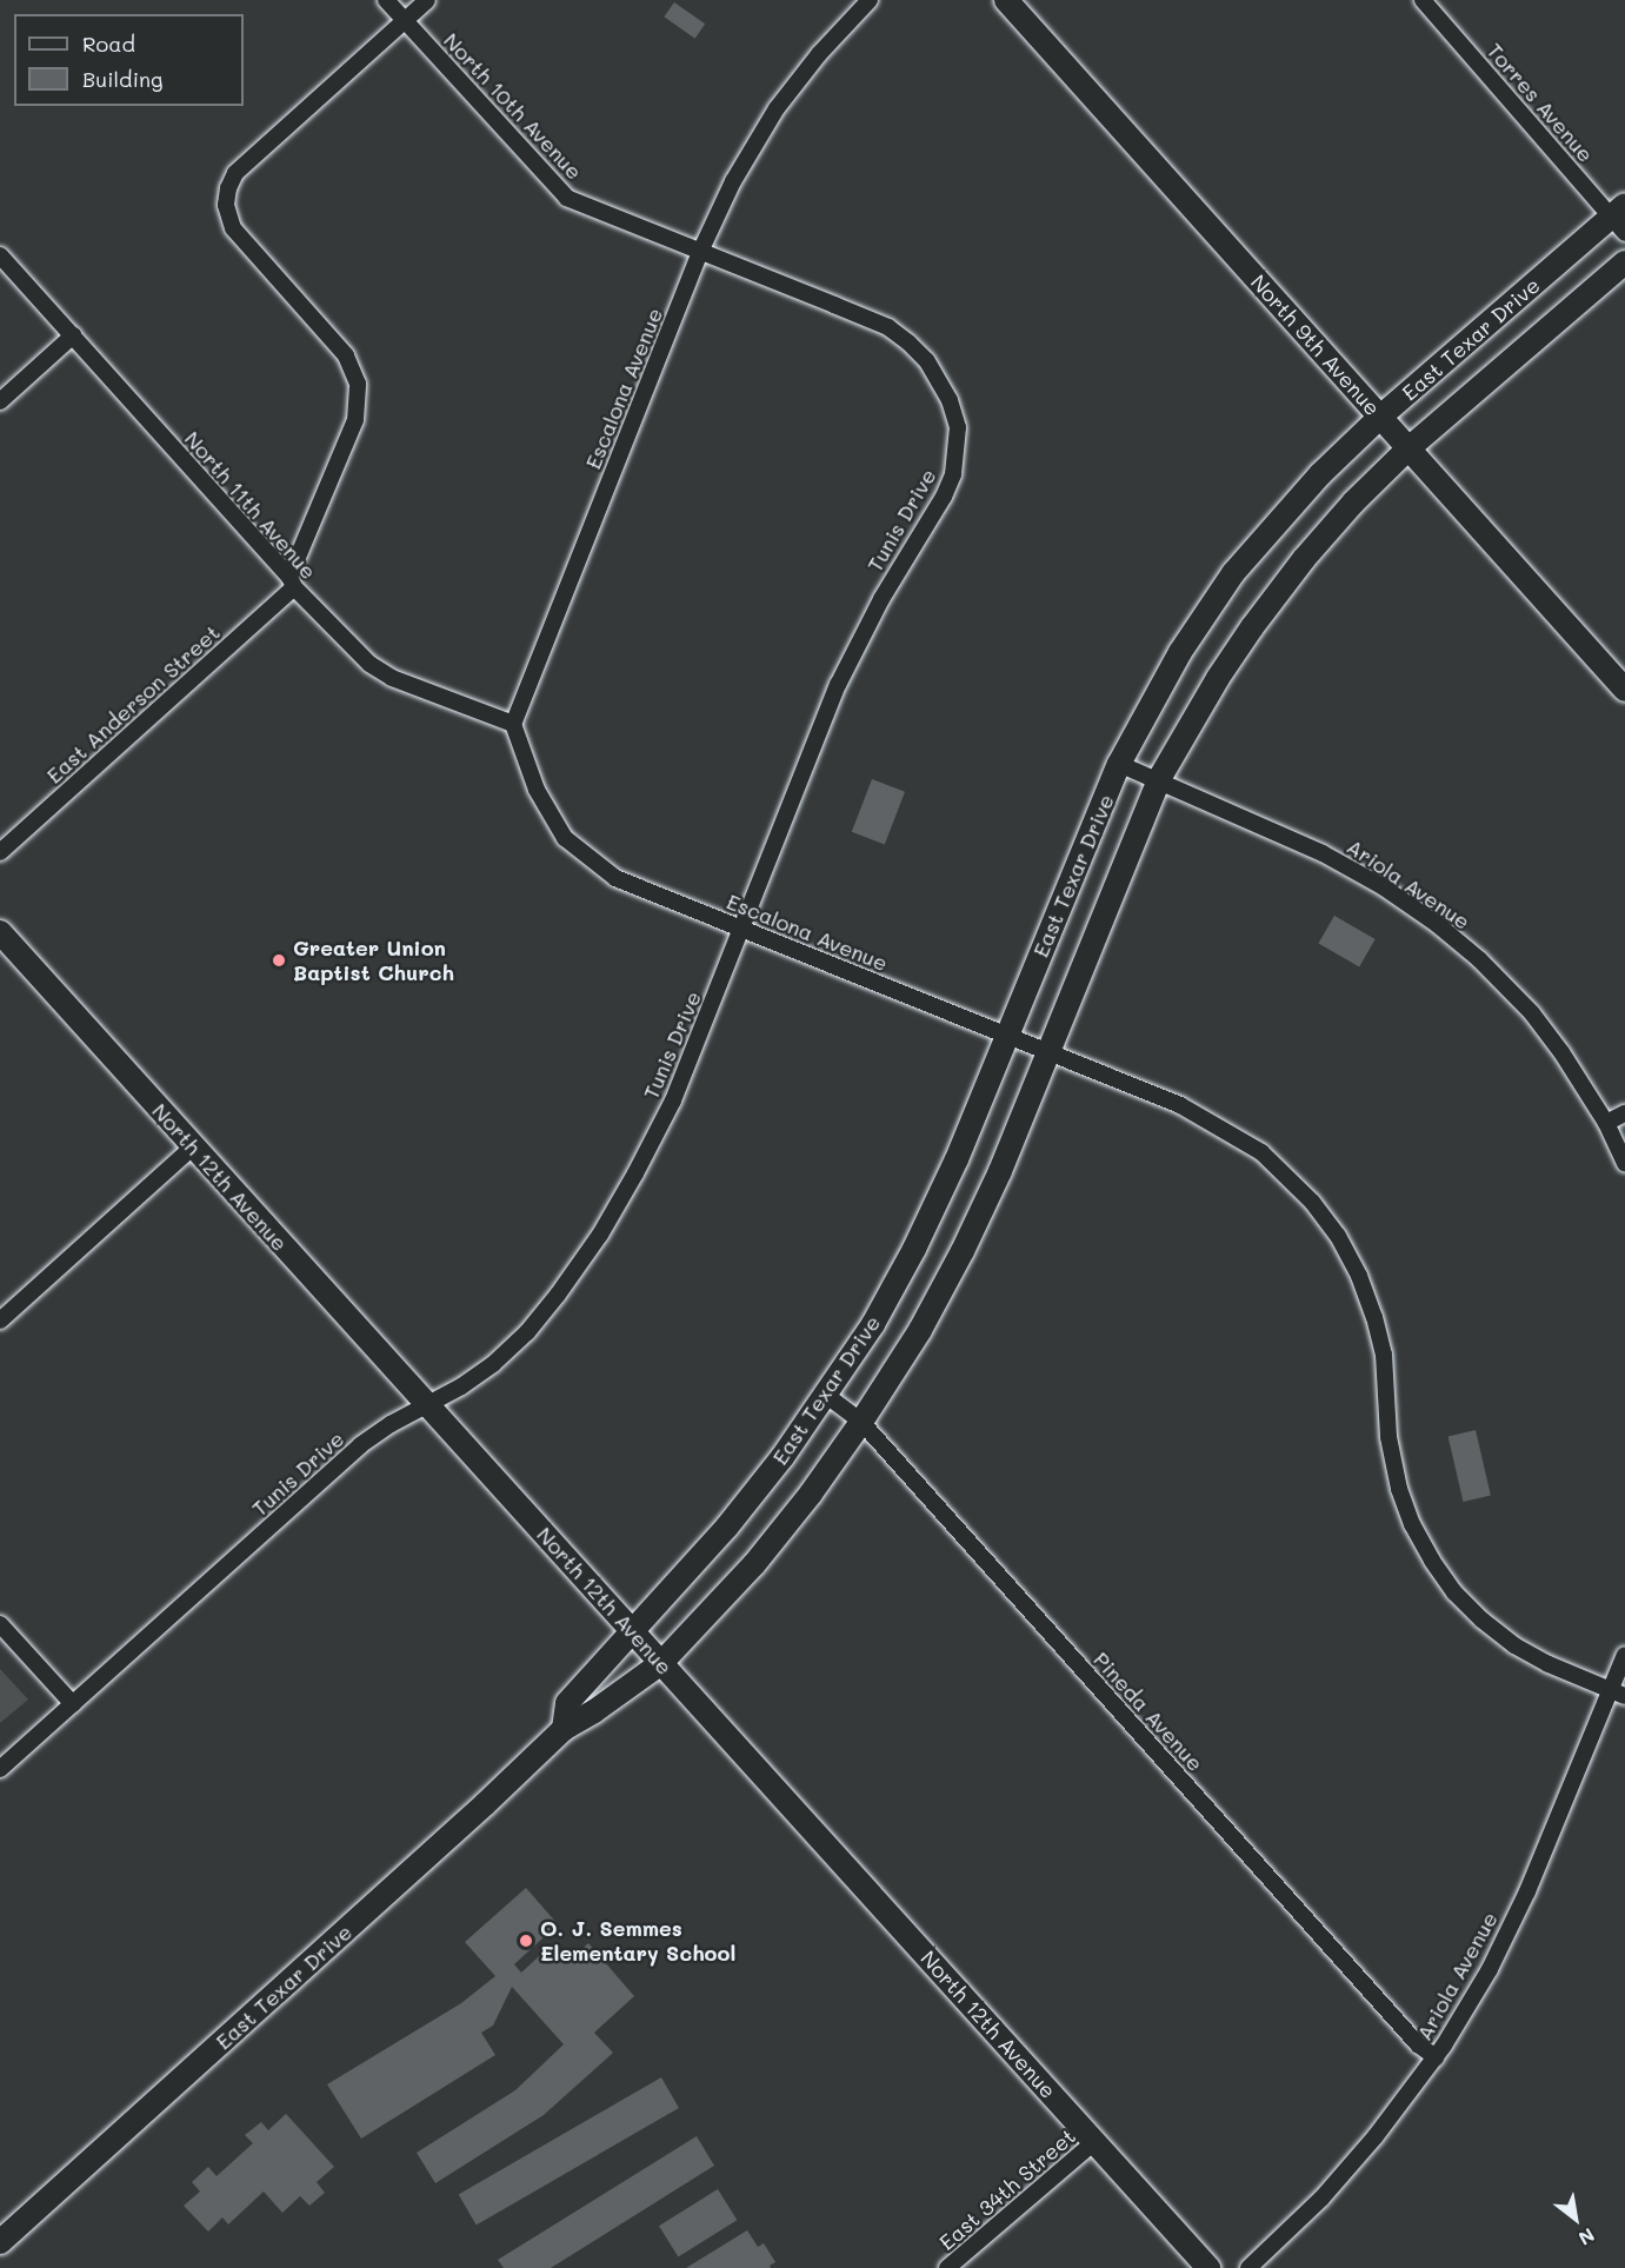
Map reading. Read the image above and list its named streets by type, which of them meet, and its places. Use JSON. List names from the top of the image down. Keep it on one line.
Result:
{"streets":{"street":["Torres Avenue","North 10th Avenue","East Texar Drive","North 9th Avenue","Escalona Avenue","North 11th Avenue","Tunis Drive","East Anderson Street","Ariola Avenue","North 12th Avenue","Pineda Avenue","East 34th Street"]},"crossings":[["Torres Avenue","East Texar Drive"],["North 10th Avenue","Escalona Avenue"],["North 10th Avenue","Tunis Drive"],["North 10th Avenue","East Anderson Street"],["East Texar Drive","North 9th Avenue"],["East Texar Drive","Escalona Avenue"],["East Texar Drive","Ariola Avenue"],["East Texar Drive","North 12th Avenue"],["East Texar Drive","Pineda Avenue"],["Escalona Avenue","North 11th Avenue"],["Escalona Avenue","Tunis Drive"],["Escalona Avenue","Ariola Avenue"],["North 11th Avenue","East Anderson Street"],["Tunis Drive","North 12th Avenue"],["Ariola Avenue","Pineda Avenue"],["North 12th Avenue","East 34th Street"]],"places":["Greater Union Baptist Church","O. J. Semmes Elementary School"],"legend":["Road","Building"],"north":"bottom right"}
